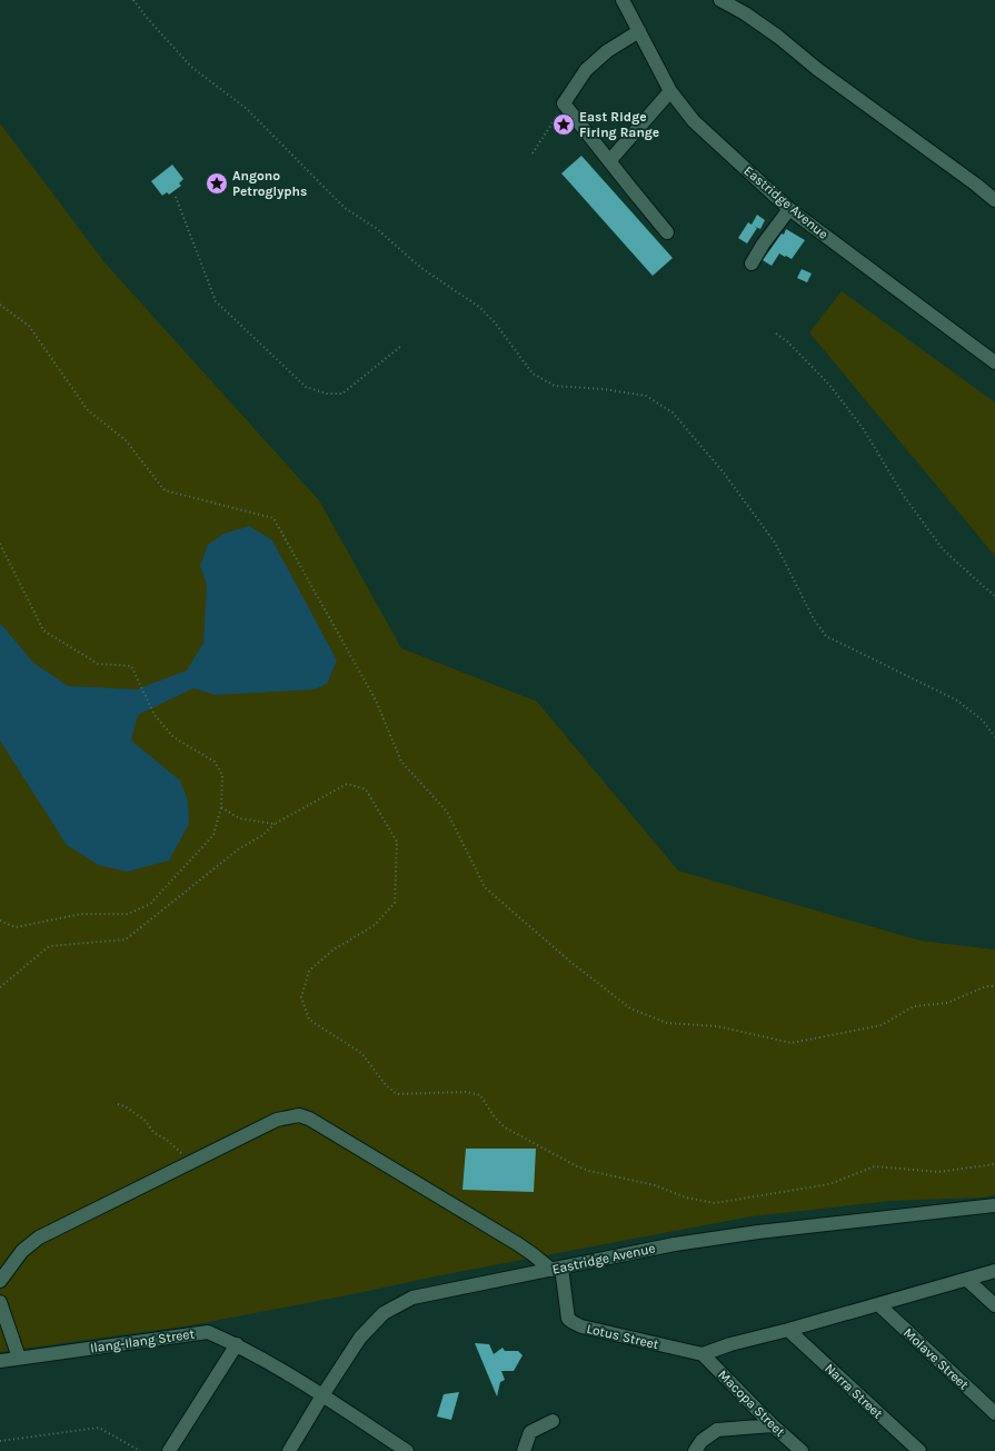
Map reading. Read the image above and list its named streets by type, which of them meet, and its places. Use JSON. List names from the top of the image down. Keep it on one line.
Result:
{"streets":{"street":["Eastridge Avenue","Lotus Street","Ilang-Ilang Street","Molave Street","Narra Street","Macopa Street"]},"crossings":[["Eastridge Avenue","Lotus Street"],["Eastridge Avenue","Ilang-Ilang Street"],["Lotus Street","Macopa Street"]],"places":{"place":["East Ridge Firing Range","Angono Petroglyphs"]}}
